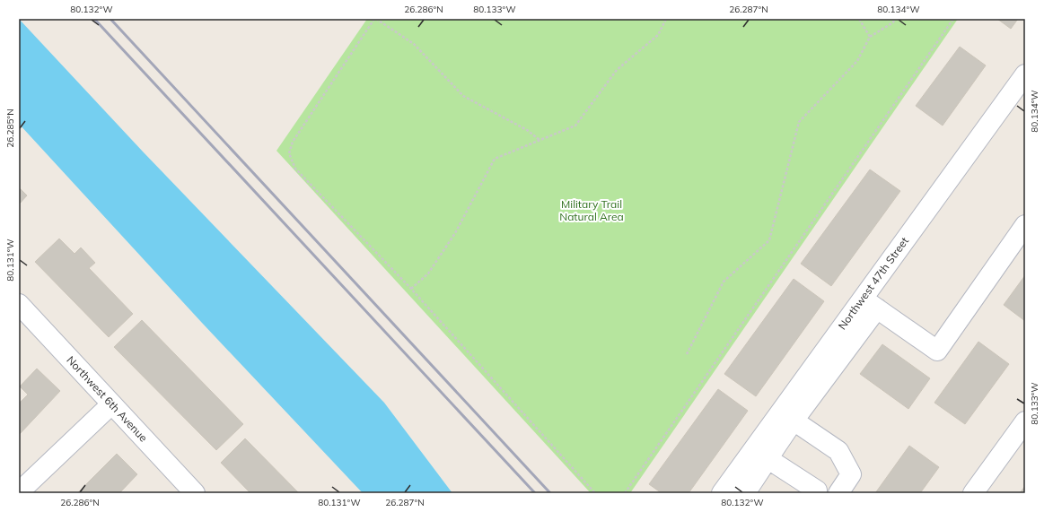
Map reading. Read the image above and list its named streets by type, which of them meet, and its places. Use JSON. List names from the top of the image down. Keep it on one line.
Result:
{"streets":{"street":["Northwest 47th Street","Northwest 6th Avenue"]},"parks":["Military Trail Natural Area"],"coordinates":["80.132°W","26.286°N","80.133°W","26.287°N","80.134°W","26.285°N","80.131°W"]}
